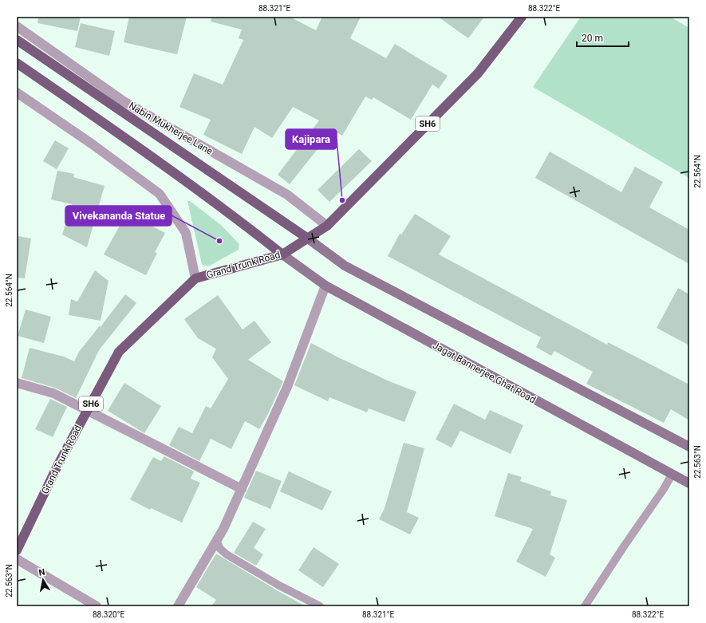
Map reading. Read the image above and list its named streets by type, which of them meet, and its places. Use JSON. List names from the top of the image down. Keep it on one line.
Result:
{"streets":{"main road":["SH6","Grand Trunk Road","Jagat Bannerjee Ghat Road"],"street":["Nabin Mukherjee Lane"]},"crossings":[["Nabin Mukherjee Lane","Grand Trunk Road"],["Grand Trunk Road","Jagat Bannerjee Ghat Road"]],"places":["Kajipara","Vivekananda Statue"],"scale_bar":"20 m","north":"top","coordinates":["88.321°E","88.322°E","22.564°N","22.563°N","88.320°E"]}
